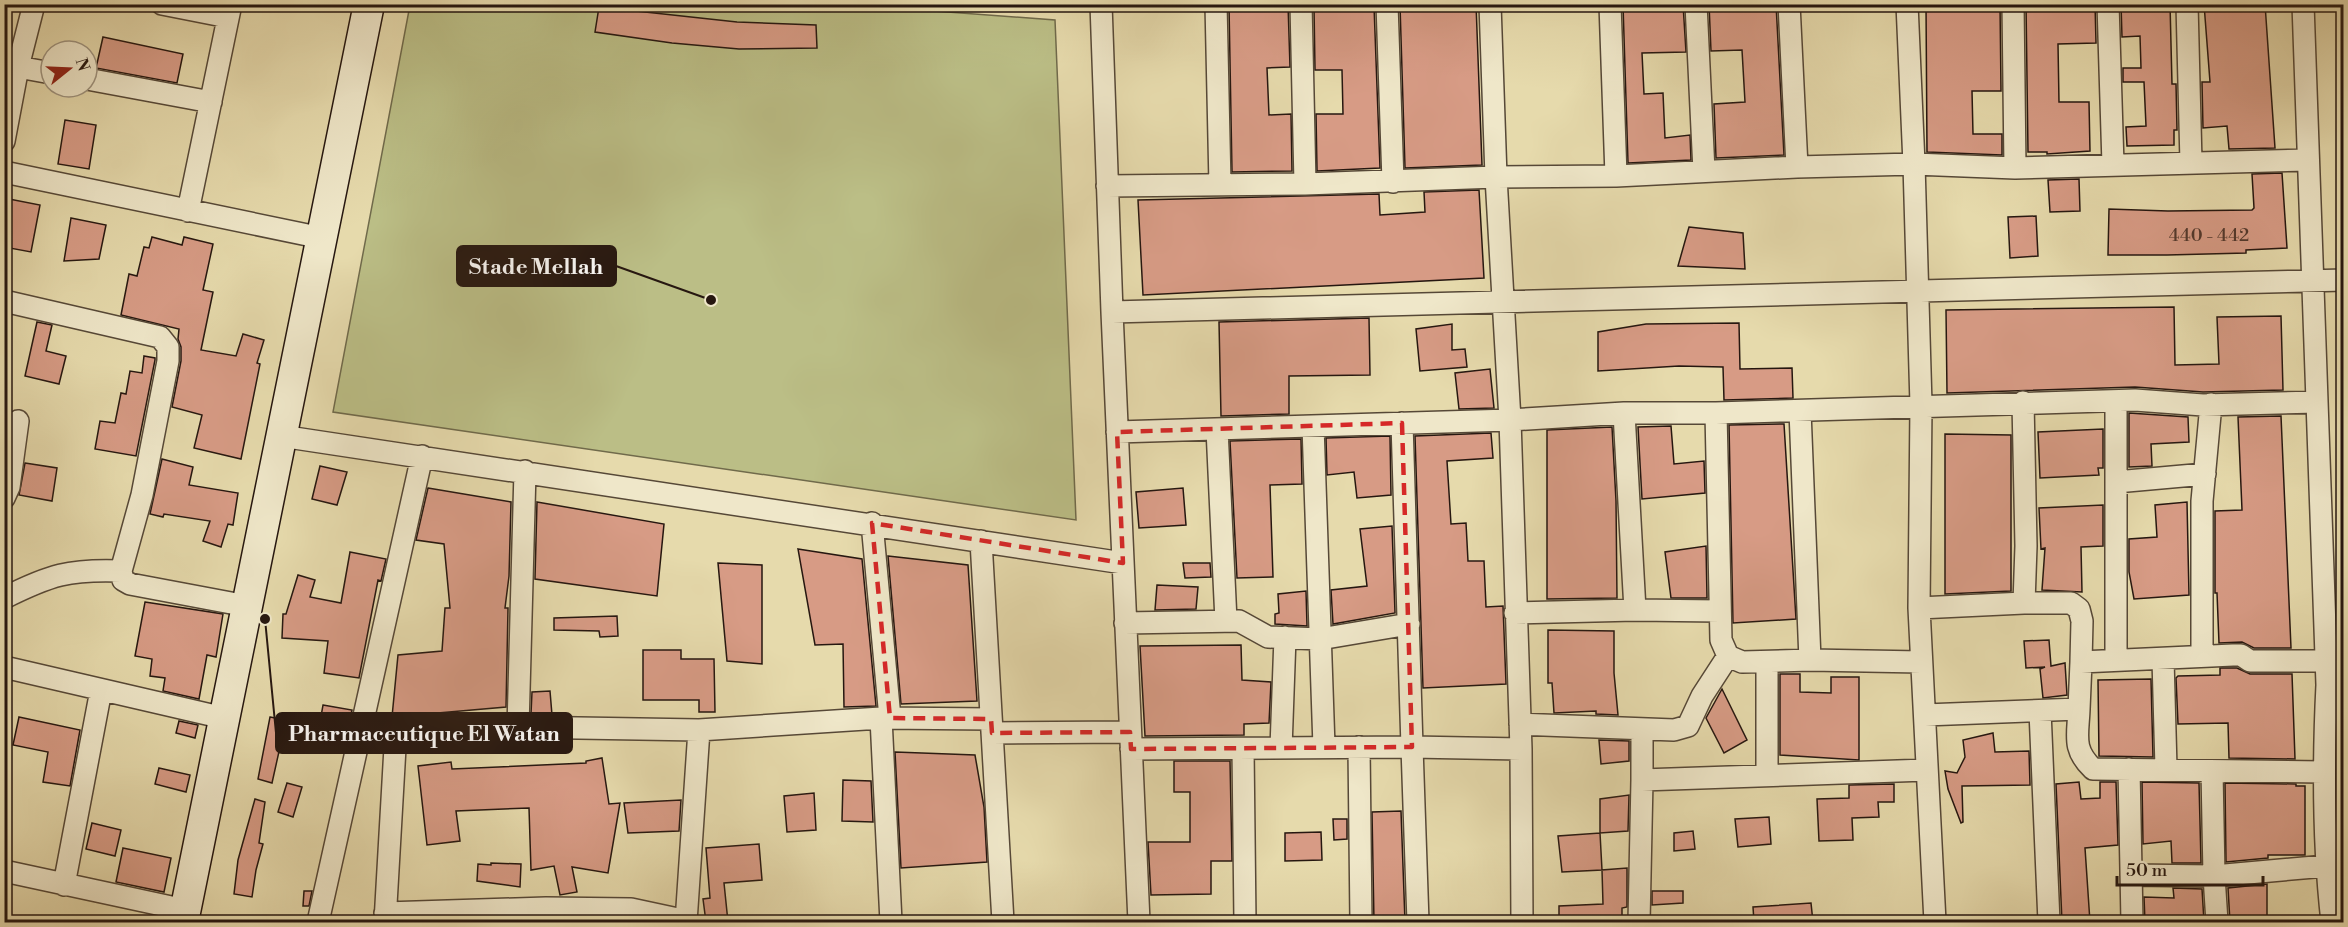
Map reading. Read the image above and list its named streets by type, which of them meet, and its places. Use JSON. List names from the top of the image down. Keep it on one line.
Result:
{"places":["Stade Mellah","Pharmaceutique El Watan"],"house_numbers":["440 - 442"],"scale_bar":"50 m","north":"right"}
